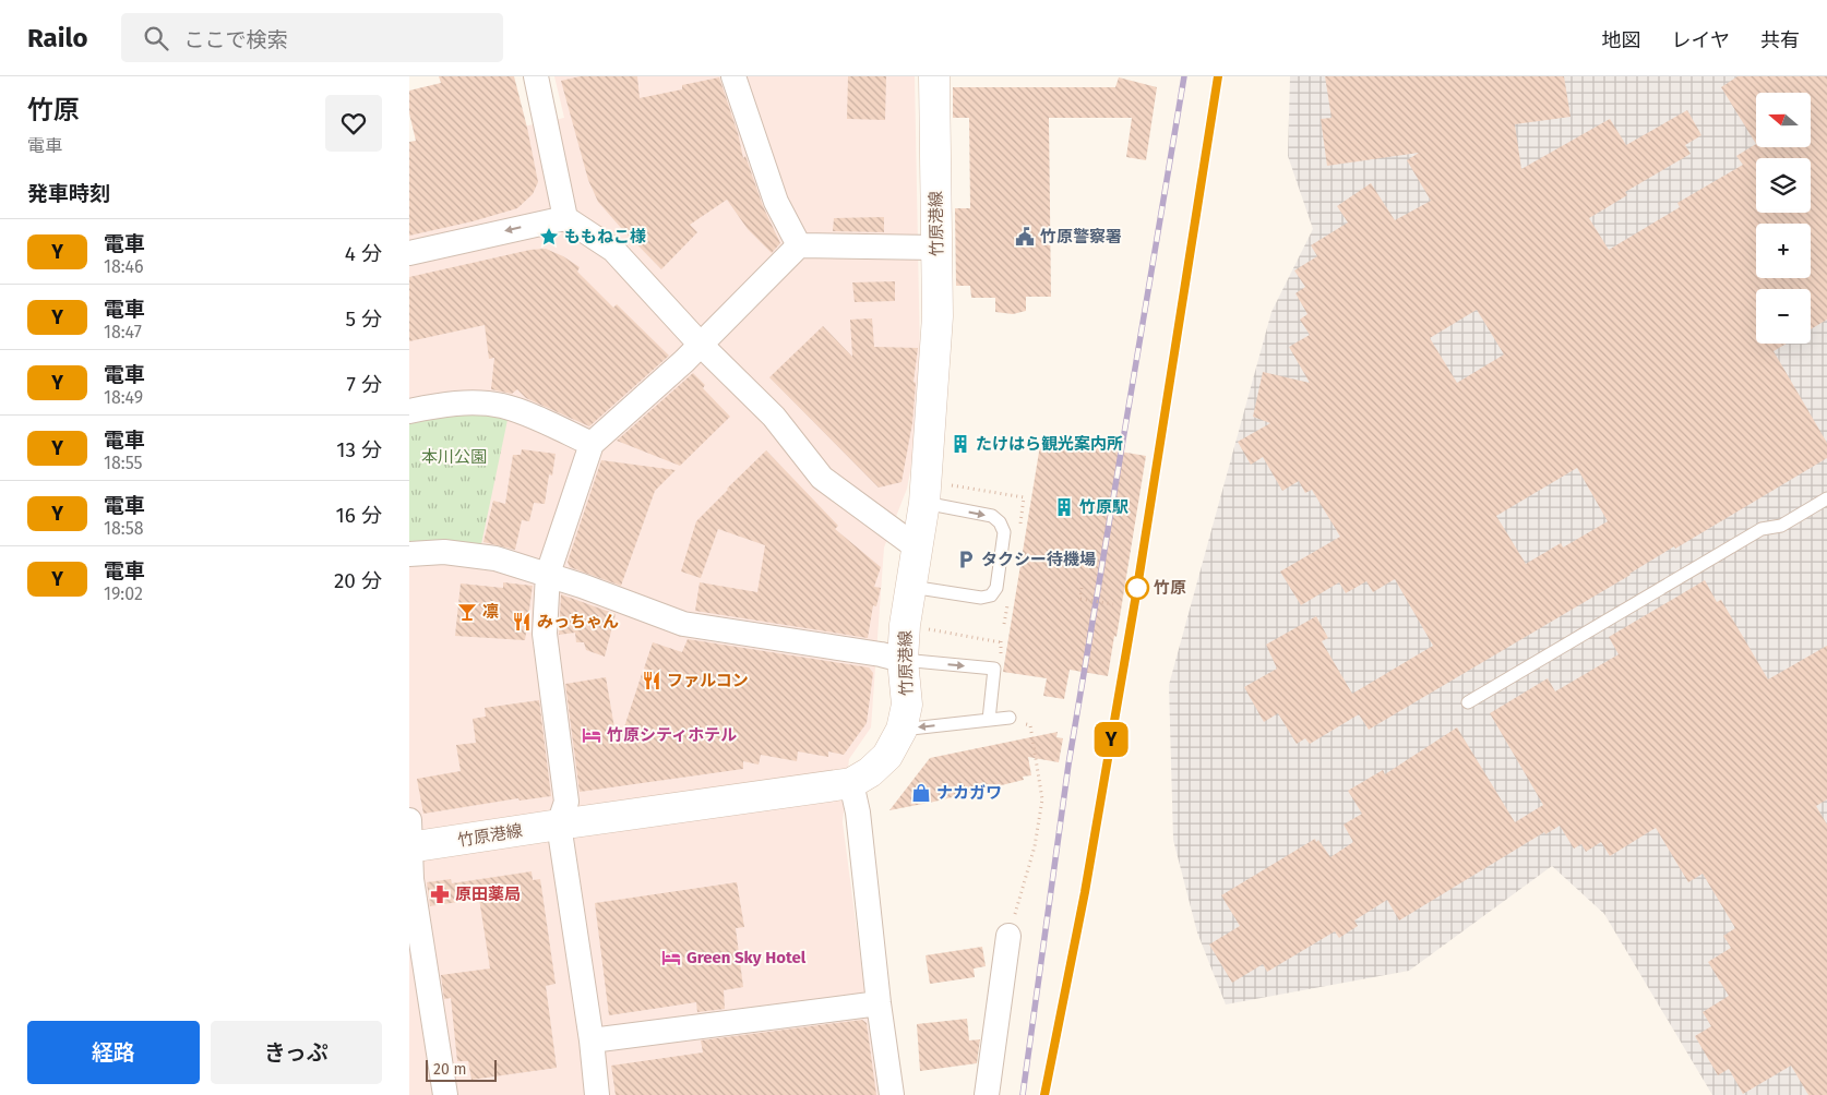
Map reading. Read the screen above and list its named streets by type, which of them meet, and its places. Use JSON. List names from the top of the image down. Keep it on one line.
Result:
{"streets":{"main road":["竹原港線"]},"parks":["本川公園"],"places":{"place":["ももねこ様"],"public building":["竹原警察署"],"building":["たけはら観光案内所","竹原駅"],"parking":["タクシー待機場"],"other":["竹原"],"bar":["凛"],"restaurant":["みっちゃん","ファルコン"],"hotel":["竹原シティホテル","Green Sky Hotel"],"shop":["ナカガワ"],"pharmacy":["原田薬局"]},"scale_bar":"20 m","north":"left","page":{"header":"Railo","search":"ここで検索","nav":["地図","レイヤ","共有"],"heading":[["竹原","電車"],"発車時刻"],"on_map":"Y","map_buttons":["+","−"],"list":[{"mark":"Y","name":"電車","note":"18:46","value":"4 分"},{"mark":"Y","name":"電車","note":"18:47","value":"5 分"},{"mark":"Y","name":"電車","note":"18:49","value":"7 分"},{"mark":"Y","name":"電車","note":"18:55","value":"13 分"},{"mark":"Y","name":"電車","note":"18:58","value":"16 分"},{"mark":"Y","name":"電車","note":"19:02","value":"20 分"}],"buttons":["経路","きっぷ"],"scale":"20 m"}}
